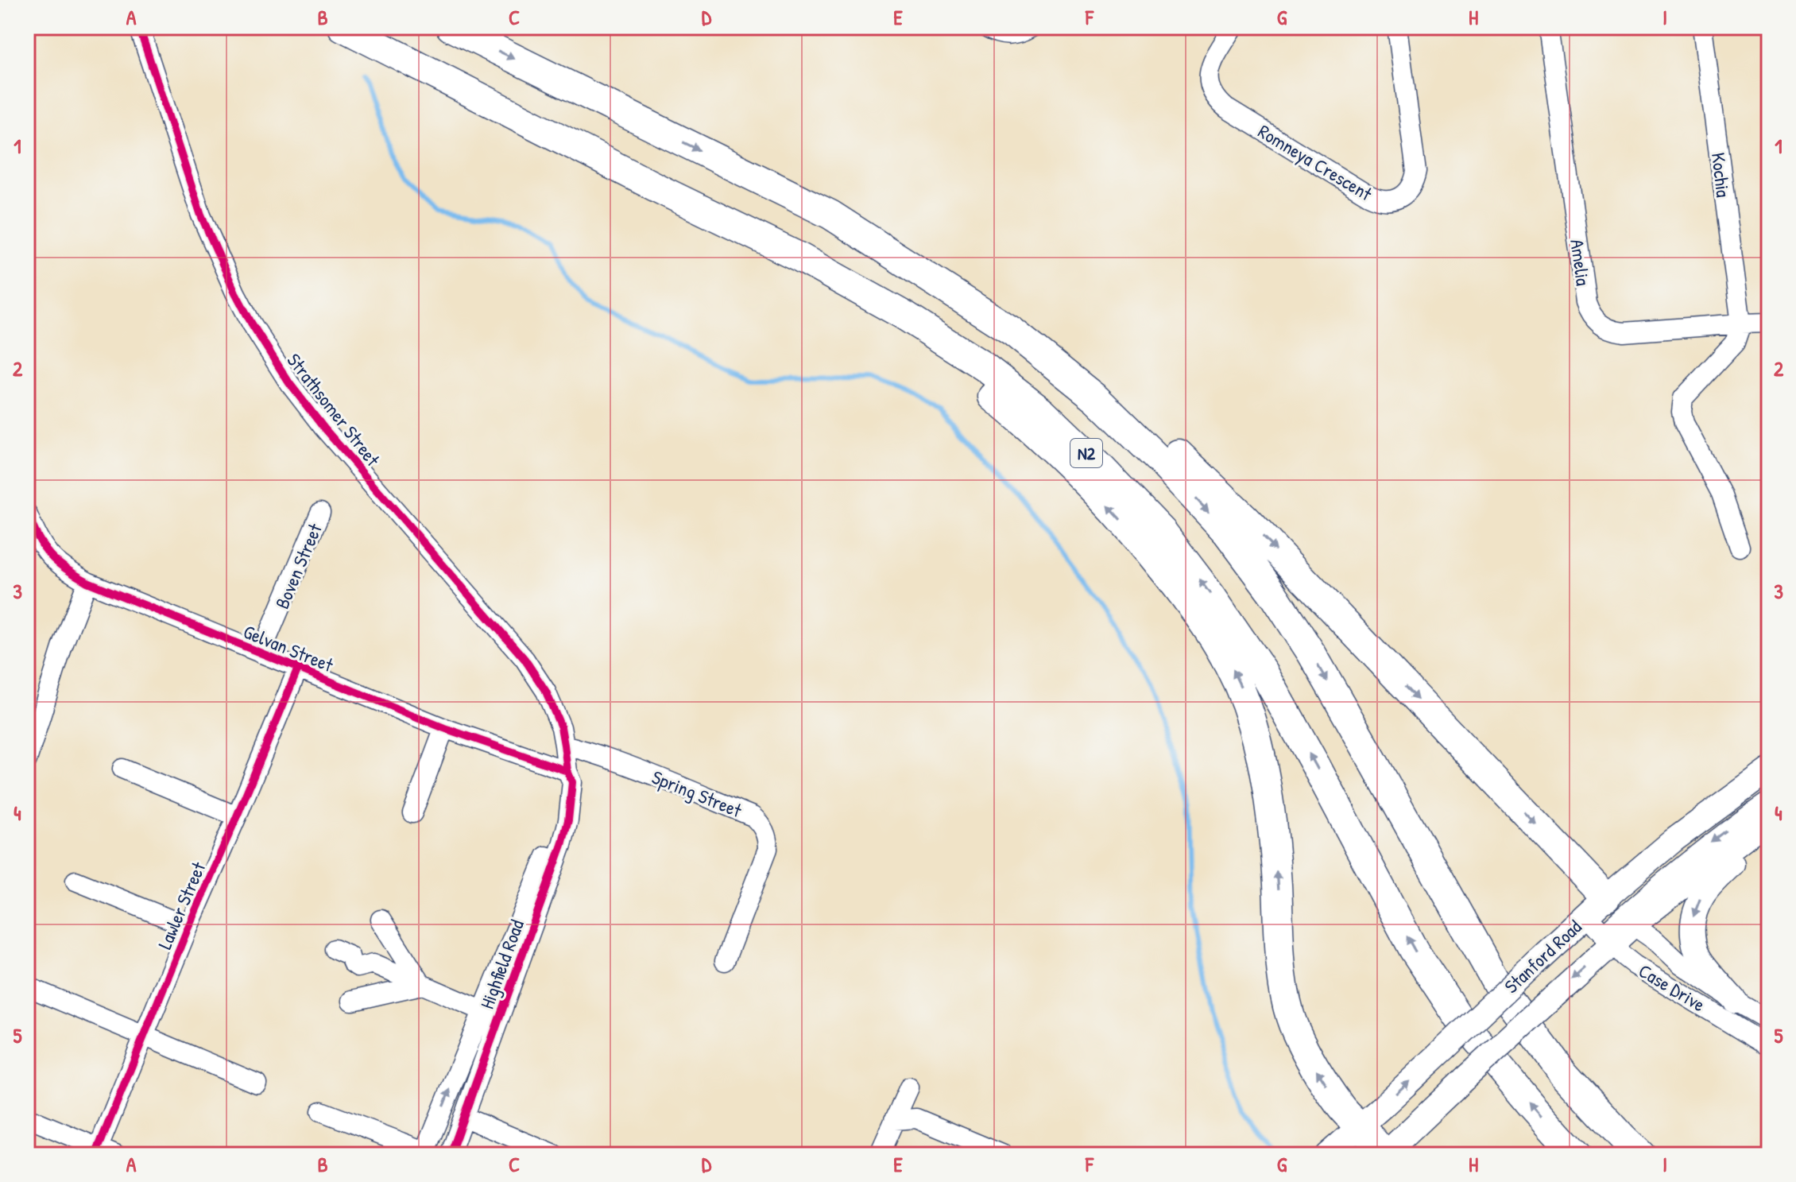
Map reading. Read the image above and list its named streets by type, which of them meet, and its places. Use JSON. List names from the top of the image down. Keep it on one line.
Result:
{"streets":{"highway":["N2"],"main road":["Stanford Road"],"street":["Romneya Crescent","Kochia","Amelia","Strathsomer Street","Boven Street","Gelvan Street","Spring Street","Lawler Street","Highfield Road","Case Drive"]},"crossings":[["Kochia","Amelia"],["Strathsomer Street","Gelvan Street"],["Strathsomer Street","Spring Street"],["Strathsomer Street","Highfield Road"],["Boven Street","Gelvan Street"],["Gelvan Street","Lawler Street"],["Gelvan Street","Highfield Road"],["Stanford Road","Case Drive"]],"grid":{"columns":["A","B","C","D","E","F","G","H","I"],"rows":["1","2","3","4","5"]}}
